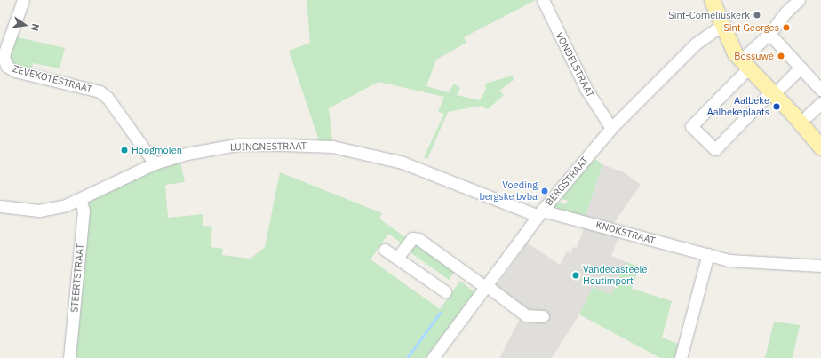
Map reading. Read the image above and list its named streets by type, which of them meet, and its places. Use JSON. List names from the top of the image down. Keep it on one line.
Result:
{"streets":{"street":["VONDELSTRAAT","ZEVEKOTESTRAAT","LUINGNESTRAAT","BERGSTRAAT","KNOKSTRAAT","STEERTSTRAAT"]},"crossings":[["VONDELSTRAAT","BERGSTRAAT"],["ZEVEKOTESTRAAT","LUINGNESTRAAT"],["LUINGNESTRAAT","BERGSTRAAT"],["LUINGNESTRAAT","KNOKSTRAAT"],["LUINGNESTRAAT","STEERTSTRAAT"],["BERGSTRAAT","KNOKSTRAAT"]],"places":["Sint-Corneliuskerk","Sint Georges","Bossuwé","Aalbeke Aalbekeplaats","Hoogmolen","Voeding bergske bvba","Vandecasteele Houtimport"],"north":"right"}
